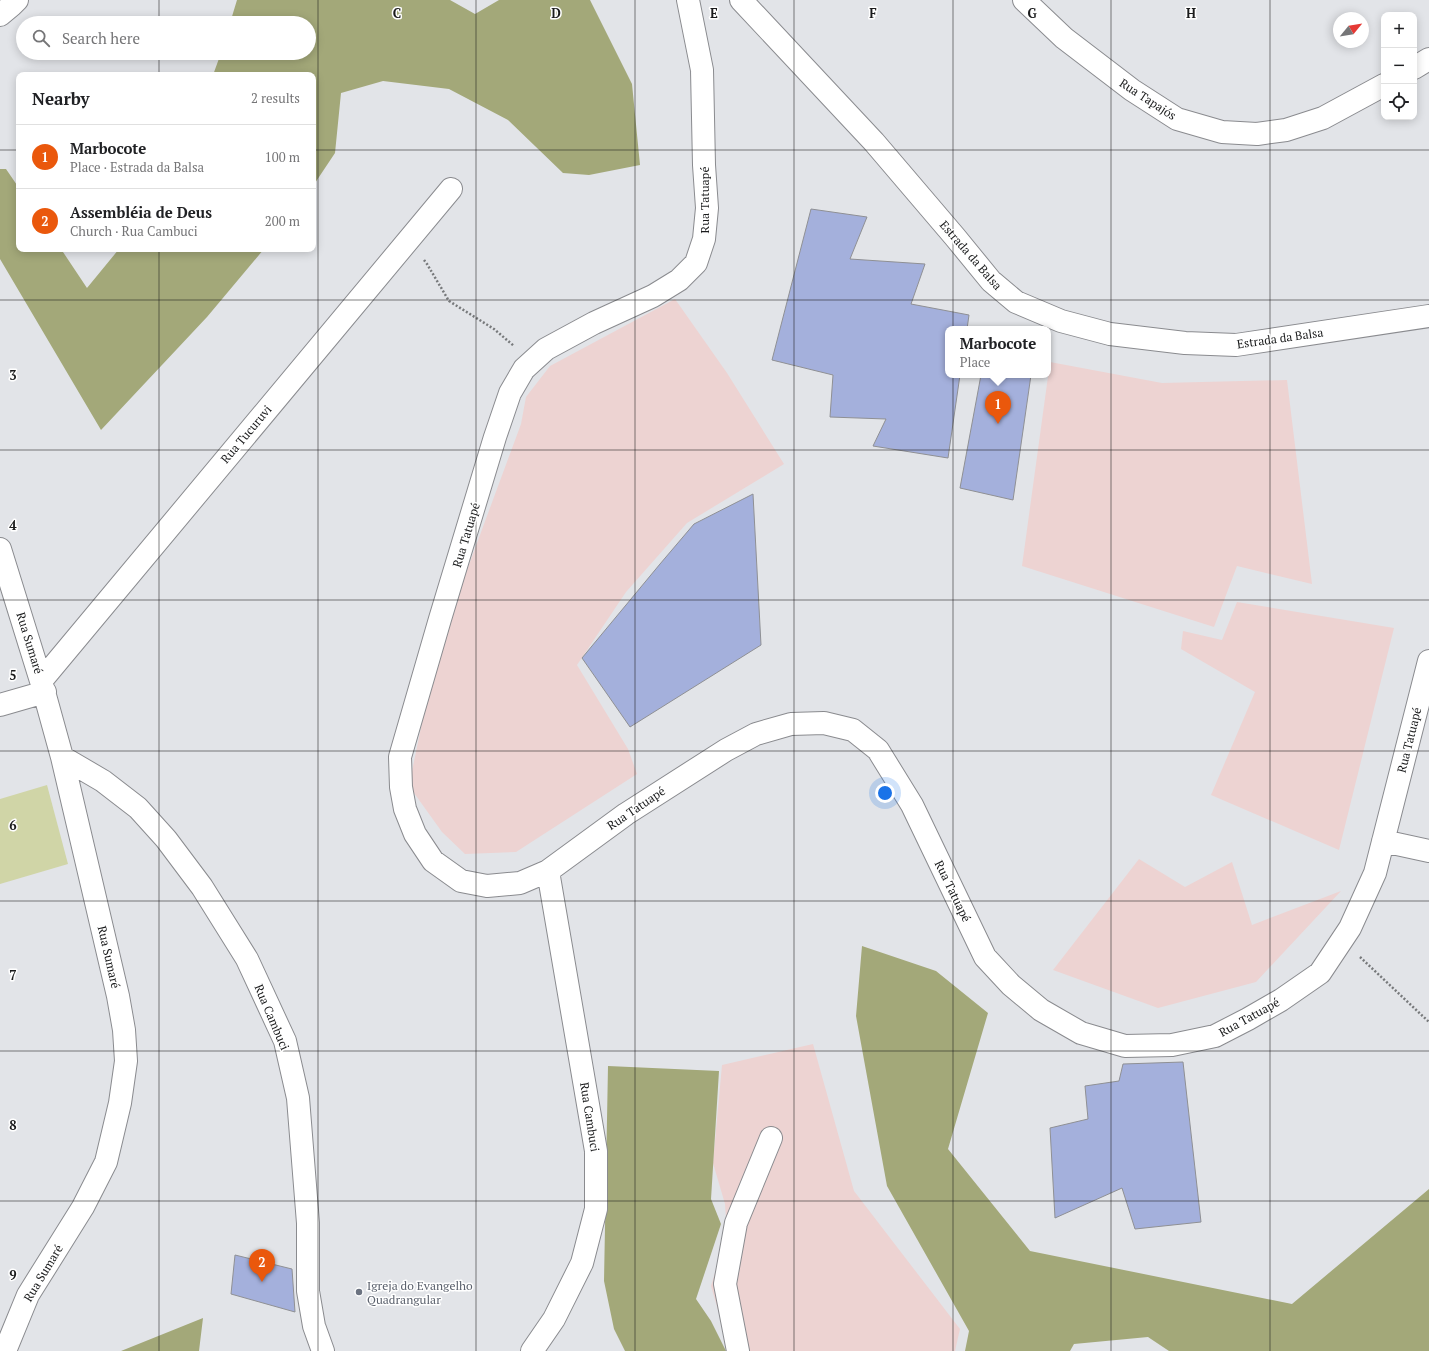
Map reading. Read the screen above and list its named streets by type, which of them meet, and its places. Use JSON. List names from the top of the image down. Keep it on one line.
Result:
{"streets":{"street":["Rua Tapajós","Rua Tatuapé","Estrada da Balsa","Rua Tucuruvi","Rua Sumaré","Rua Cambuci"]},"crossings":[["Rua Tatuapé","Rua Cambuci"],["Rua Tucuruvi","Rua Sumaré"],["Rua Sumaré","Rua Cambuci"]],"places":["Igreja do Evangelho Quadrangular"],"north":"top right","page":{"map_buttons":["+","−"],"search":"Search here","heading":["Nearby","2 results"],"list":[{"mark":"1","name":"Marbocote","note":"Place · Estrada da Balsa","value":"100 m"},{"mark":"2","name":"Assembléia de Deus","note":"Church · Rua Cambuci","value":"200 m"}],"popup":["Marbocote","Place"],"pins":["1","2"]},"grid":{"columns":["C","D","E","F","G","H"],"rows":["3","4","5","6","7","8","9"]}}
